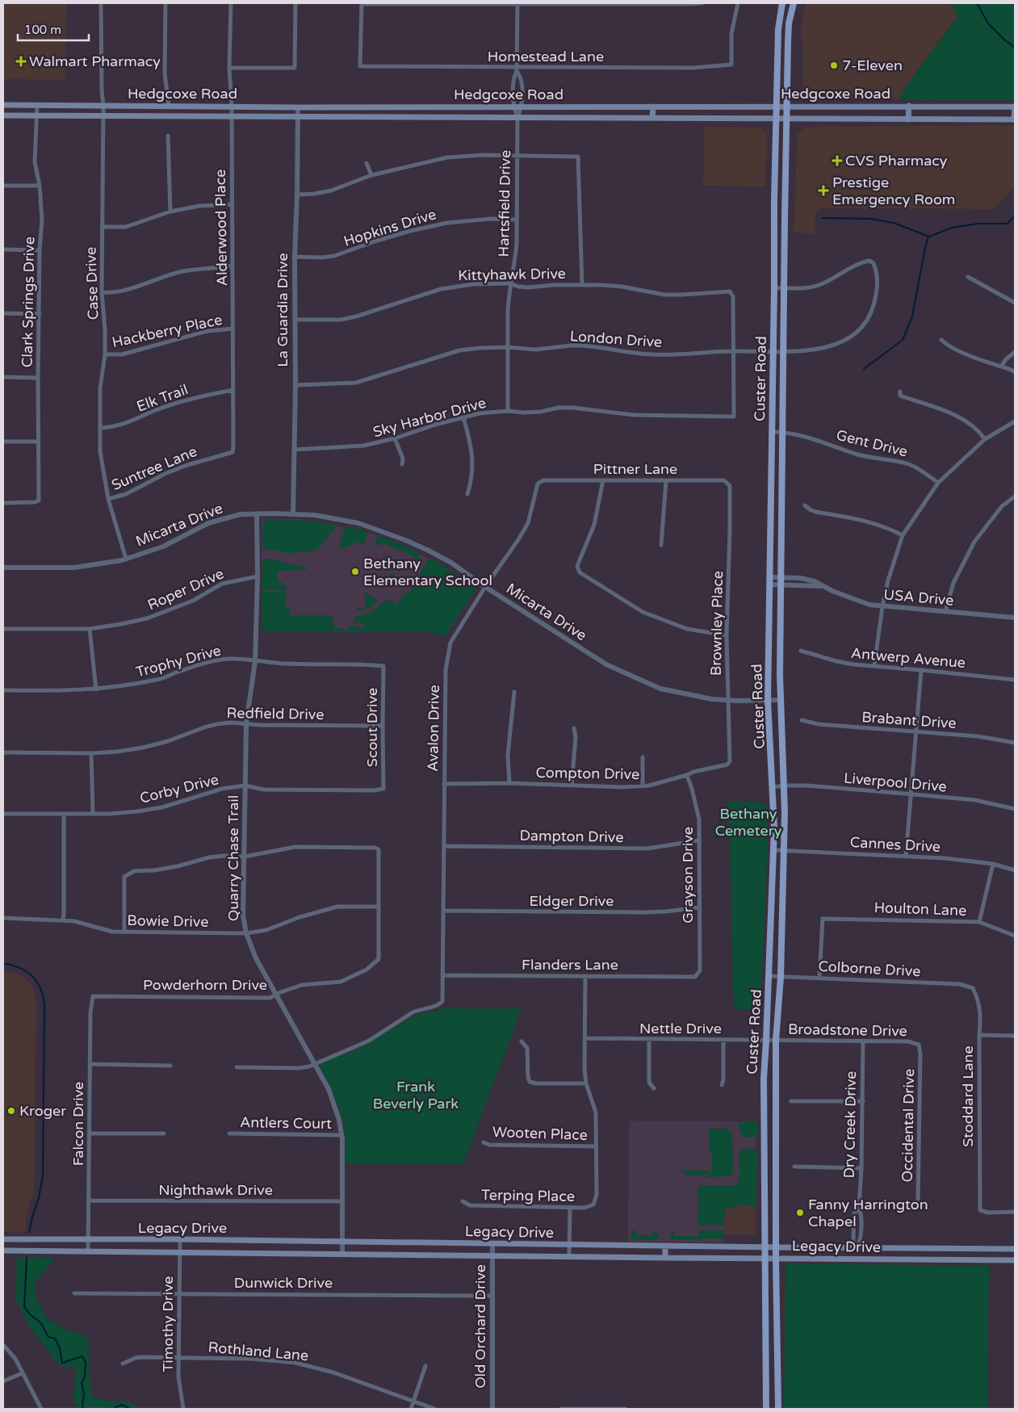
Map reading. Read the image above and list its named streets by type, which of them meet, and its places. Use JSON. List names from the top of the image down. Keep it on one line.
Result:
{"streets":{"main road":["Hedgcoxe Road","Custer Road","Legacy Drive"],"street":["Homestead Lane","Hartsfield Drive","Alderwood Place","Hopkins Drive","Kittyhawk Drive","Case Drive","Clark Springs Drive","La Guardia Drive","Hackberry Place","London Drive","Elk Trail","Sky Harbor Drive","Gent Drive","Suntree Lane","Pittner Lane","Micarta Drive","Roper Drive","USA Drive","Brownley Place","Antwerp Avenue","Trophy Drive","Redfield Drive","Brabant Drive","Scout Drive","Avalon Drive","Compton Drive","Liverpool Drive","Corby Drive","Dampton Drive","Cannes Drive","Quarry Chase Trail","Grayson Drive","Eldger Drive","Houlton Lane","Bowie Drive","Flanders Lane","Colborne Drive","Powderhorn Drive","Nettle Drive","Broadstone Drive","Stoddard Lane","Antlers Court","Falcon Drive","Dry Creek Drive","Occidental Drive","Wooten Place","Nighthawk Drive","Terping Place","Dunwick Drive","Timothy Drive","Old Orchard Drive","Rothland Lane"]},"crossings":[["Hedgcoxe Road","Hartsfield Drive"],["Hedgcoxe Road","Alderwood Place"],["Hedgcoxe Road","Case Drive"],["Hedgcoxe Road","Clark Springs Drive"],["Hedgcoxe Road","La Guardia Drive"],["Hedgcoxe Road","Custer Road"],["Hartsfield Drive","Hopkins Drive"],["Hartsfield Drive","Kittyhawk Drive"],["Hartsfield Drive","London Drive"],["Hartsfield Drive","Sky Harbor Drive"],["Alderwood Place","Hackberry Place"],["Alderwood Place","Elk Trail"],["Alderwood Place","Suntree Lane"],["Hopkins Drive","La Guardia Drive"],["Kittyhawk Drive","La Guardia Drive"],["Kittyhawk Drive","London Drive"],["Kittyhawk Drive","Sky Harbor Drive"],["Case Drive","Hackberry Place"],["Case Drive","Elk Trail"],["Case Drive","Suntree Lane"],["Case Drive","Micarta Drive"],["La Guardia Drive","London Drive"],["La Guardia Drive","Sky Harbor Drive"],["La Guardia Drive","Micarta Drive"],["London Drive","Custer Road"],["London Drive","Sky Harbor Drive"],["Custer Road","Gent Drive"],["Custer Road","Micarta Drive"],["Custer Road","USA Drive"],["Custer Road","Liverpool Drive"],["Custer Road","Cannes Drive"],["Custer Road","Colborne Drive"],["Custer Road","Nettle Drive"],["Custer Road","Broadstone Drive"],["Custer Road","Legacy Drive"],["Pittner Lane","Brownley Place"],["Pittner Lane","Avalon Drive"],["Micarta Drive","Brownley Place"],["Micarta Drive","Avalon Drive"],["Micarta Drive","Quarry Chase Trail"],["Roper Drive","Quarry Chase Trail"],["Brownley Place","Compton Drive"],["Trophy Drive","Scout Drive"],["Trophy Drive","Quarry Chase Trail"],["Redfield Drive","Scout Drive"],["Redfield Drive","Quarry Chase Trail"],["Scout Drive","Corby Drive"],["Avalon Drive","Compton Drive"],["Avalon Drive","Dampton Drive"],["Avalon Drive","Quarry Chase Trail"],["Avalon Drive","Eldger Drive"],["Avalon Drive","Flanders Lane"],["Compton Drive","Grayson Drive"],["Corby Drive","Quarry Chase Trail"],["Dampton Drive","Grayson Drive"],["Quarry Chase Trail","Bowie Drive"],["Quarry Chase Trail","Powderhorn Drive"],["Quarry Chase Trail","Antlers Court"],["Quarry Chase Trail","Nighthawk Drive"],["Quarry Chase Trail","Legacy Drive"],["Grayson Drive","Eldger Drive"],["Grayson Drive","Flanders Lane"],["Houlton Lane","Colborne Drive"],["Bowie Drive","Powderhorn Drive"],["Colborne Drive","Stoddard Lane"],["Powderhorn Drive","Falcon Drive"],["Nettle Drive","Broadstone Drive"],["Broadstone Drive","Dry Creek Drive"],["Broadstone Drive","Occidental Drive"],["Falcon Drive","Nighthawk Drive"],["Falcon Drive","Legacy Drive"],["Dry Creek Drive","Occidental Drive"],["Dry Creek Drive","Legacy Drive"],["Wooten Place","Terping Place"],["Legacy Drive","Timothy Drive"],["Legacy Drive","Old Orchard Drive"],["Dunwick Drive","Timothy Drive"],["Dunwick Drive","Old Orchard Drive"],["Timothy Drive","Rothland Lane"]],"parks":["Bethany Cemetery","Frank Beverly Park"],"places":{"health":["Walmart Pharmacy","CVS Pharmacy","Prestige Emergency Room"],"other":["7-Eleven","Bethany Elementary School","Kroger","Fanny Harrington Chapel"]},"scale_bar":"100 m"}
